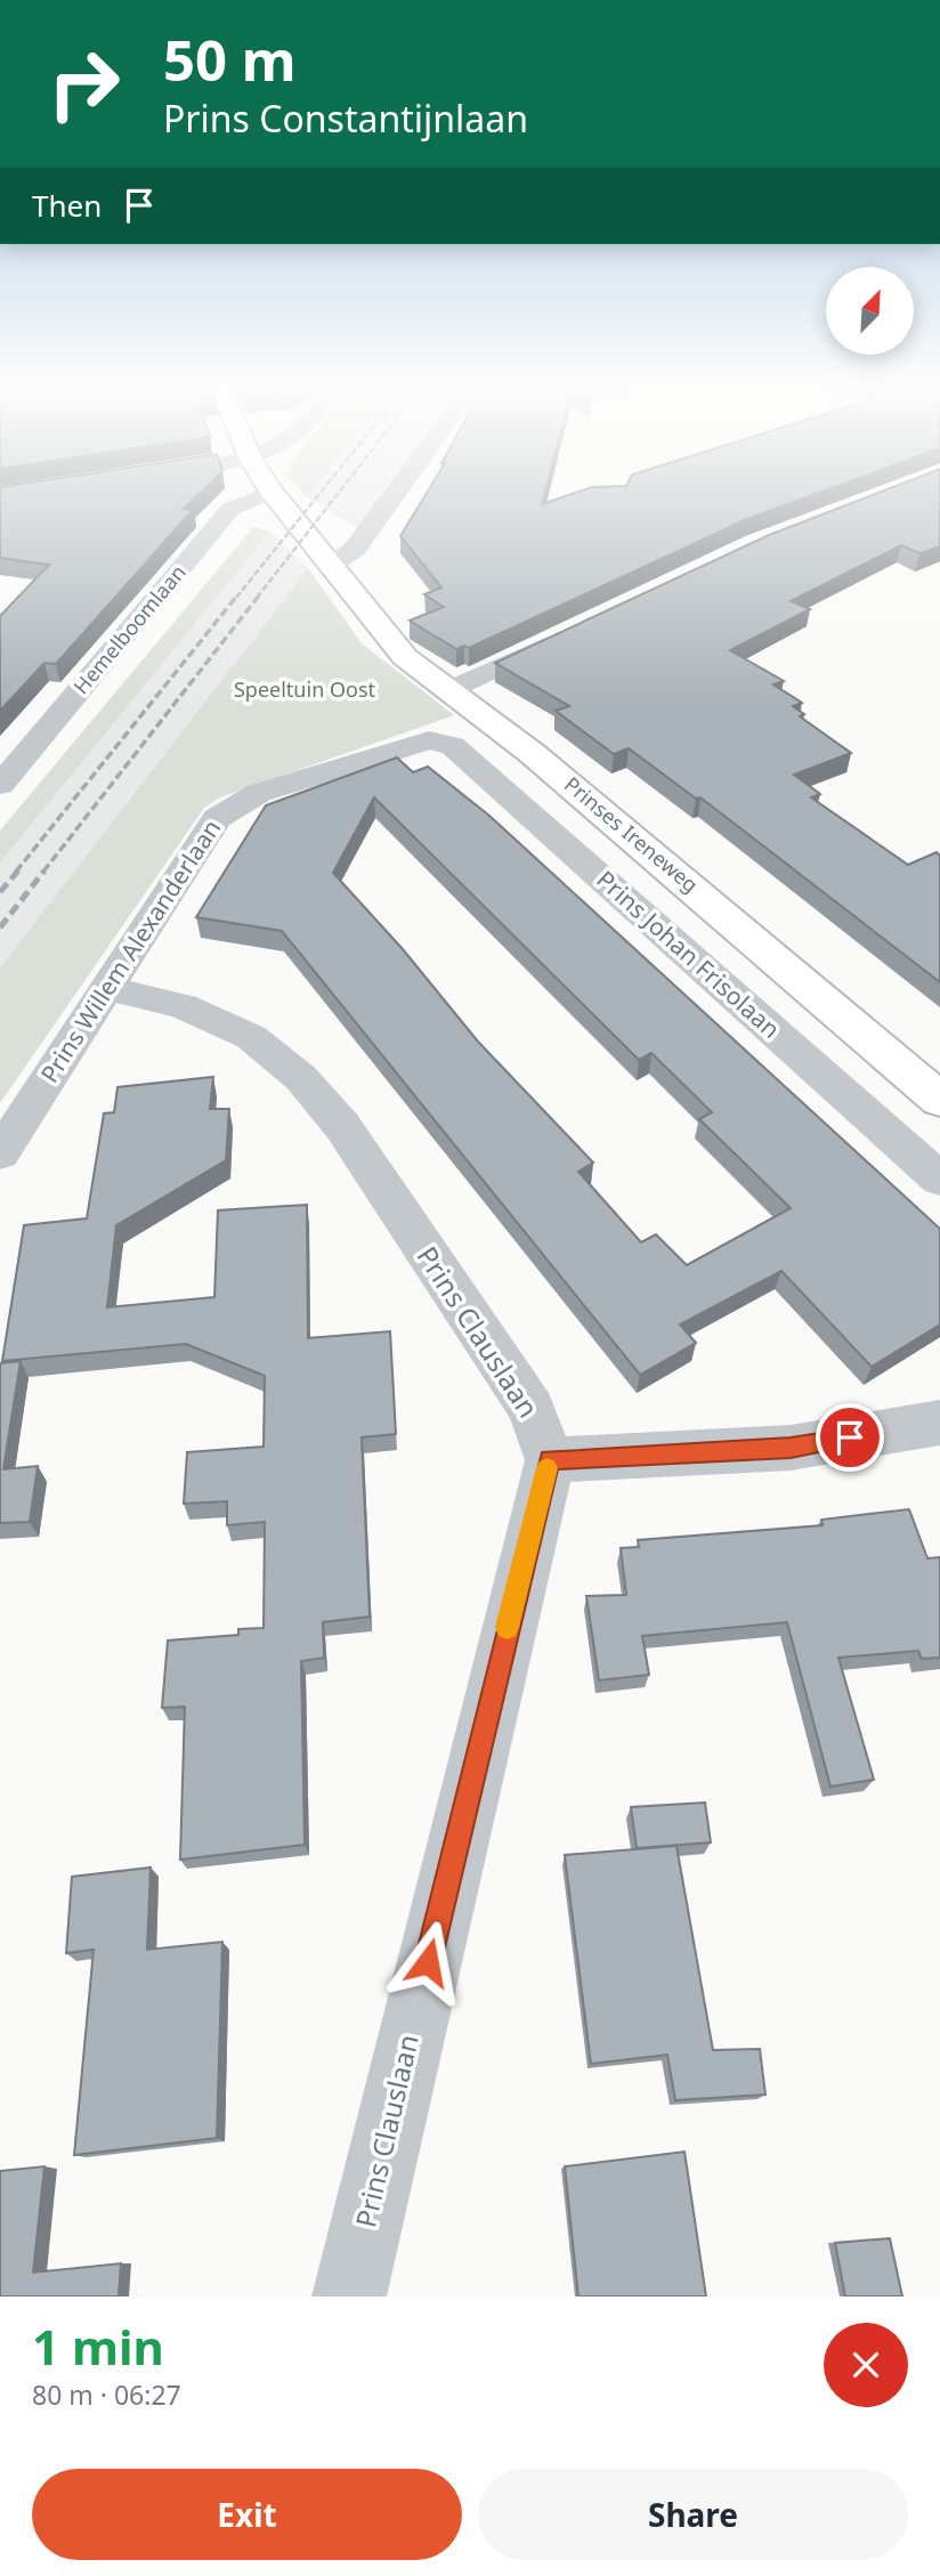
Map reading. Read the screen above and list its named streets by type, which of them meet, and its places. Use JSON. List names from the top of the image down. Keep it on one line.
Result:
{"streets":{"main road":["Prinses Ireneweg"],"street":["Hemelboomlaan","Prins Willem Alexanderlaan","Prins Johan Frisolaan","Prins Clauslaan"]},"crossings":[["Prins Willem Alexanderlaan","Prins Johan Frisolaan"],["Prins Willem Alexanderlaan","Prins Clauslaan"]],"parks":["Speeltuin Oost"],"north":"top right","page":{"turn":["50 m","Prins Constantijnlaan"],"then":"Then","heading":["1 min","80 m · 06:27"],"buttons":["Exit","Share"]}}
